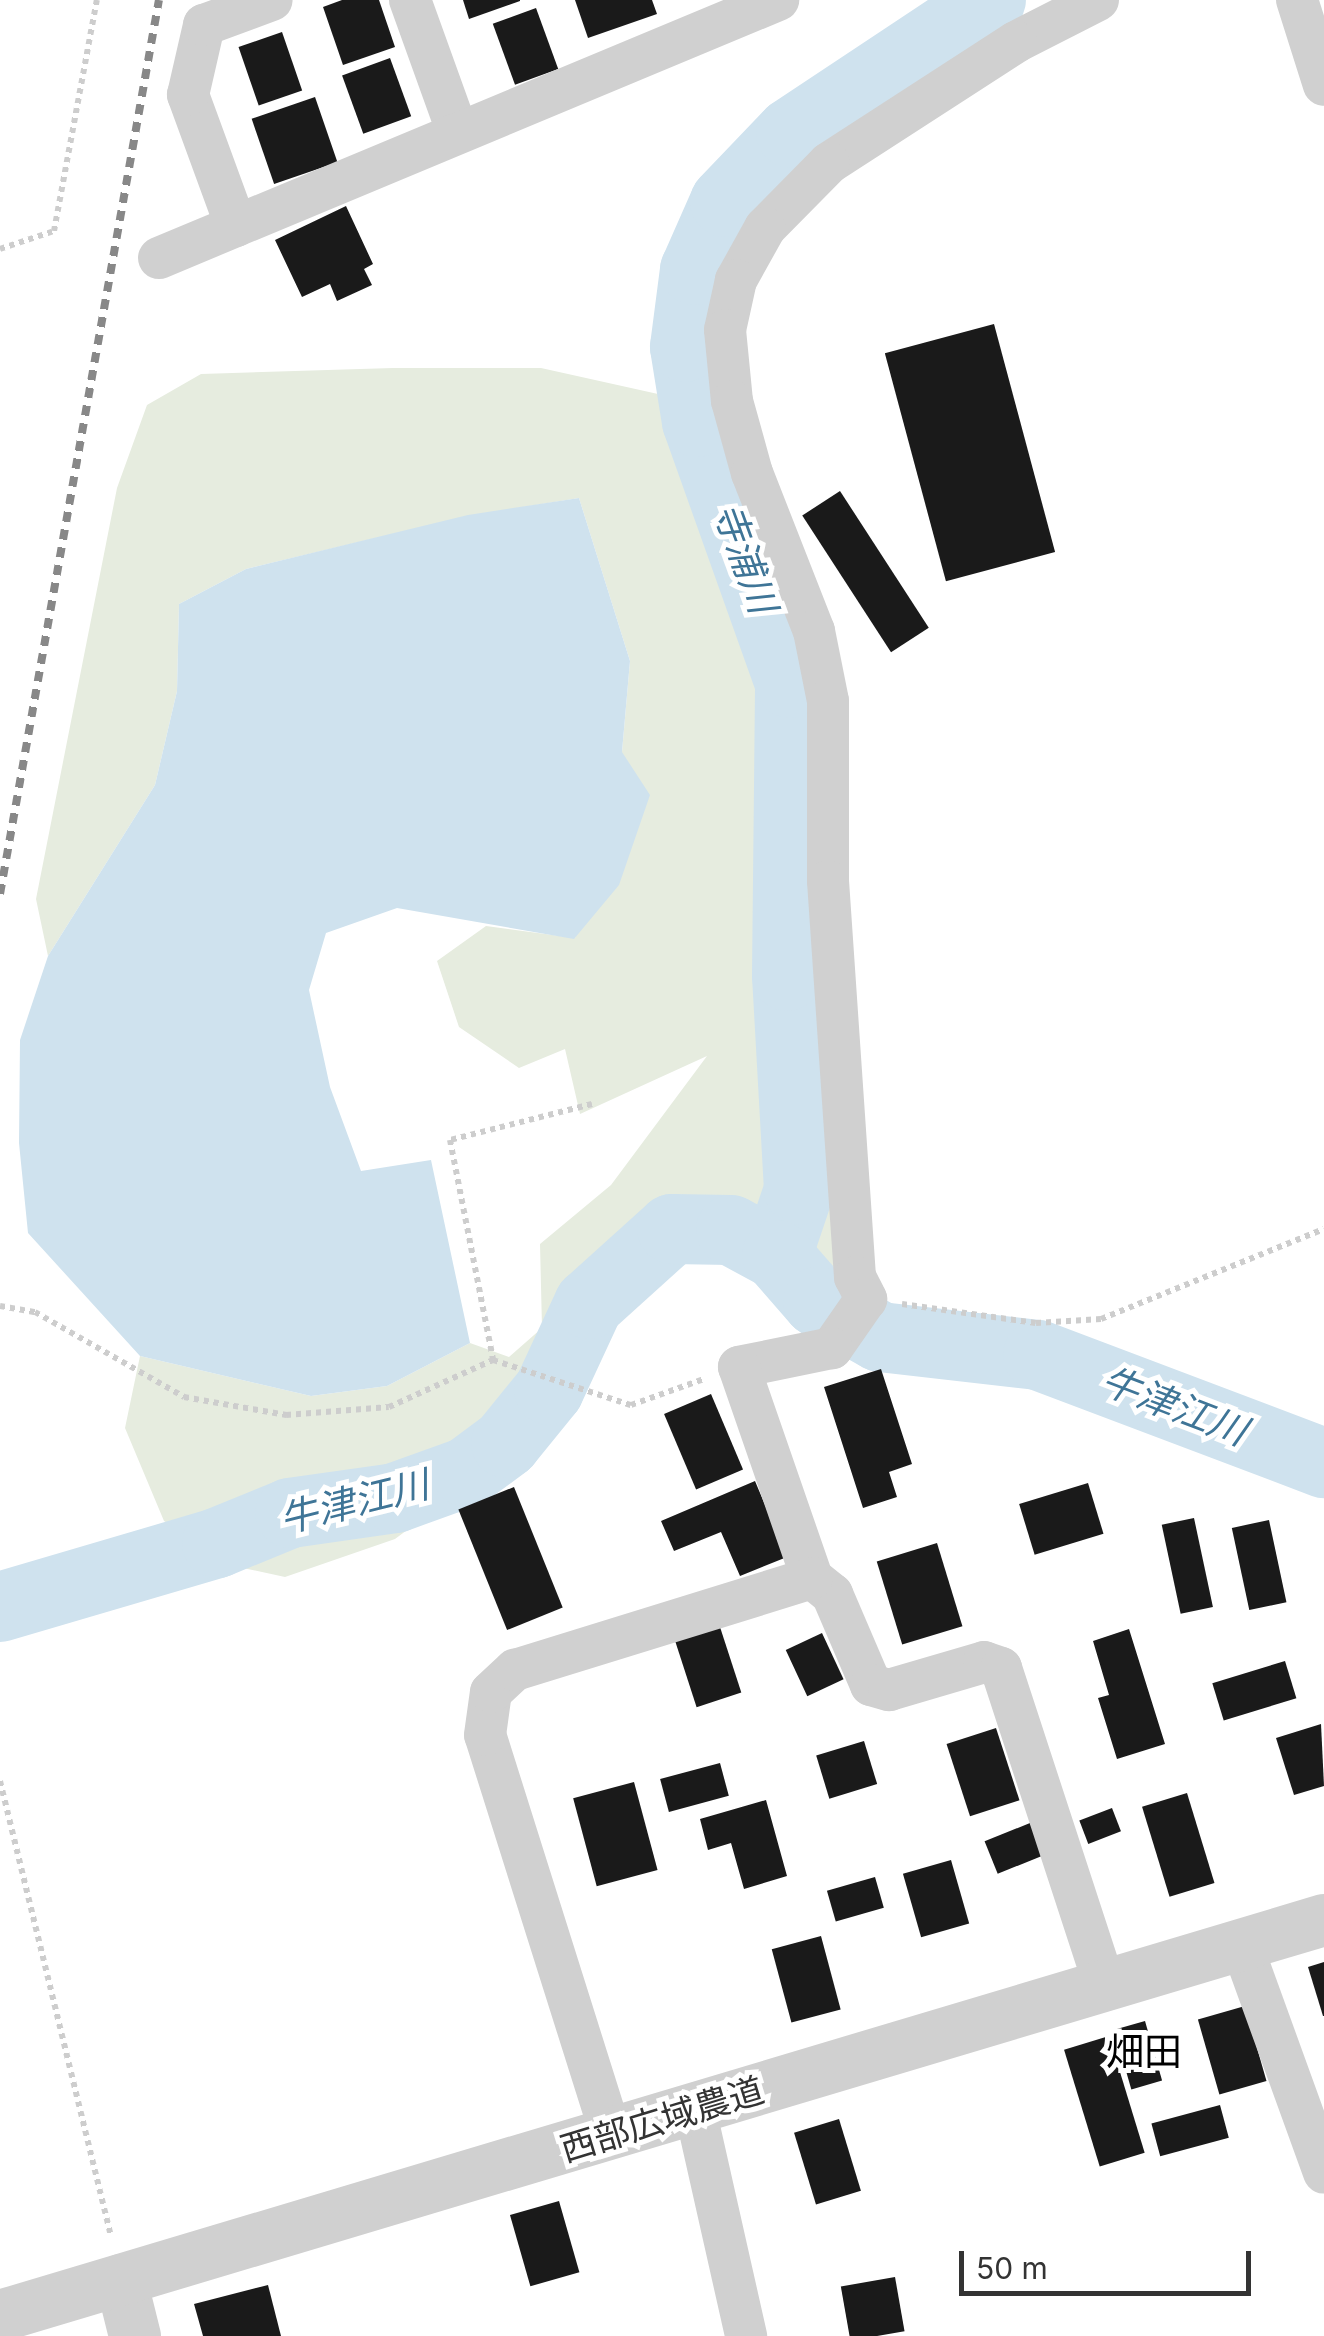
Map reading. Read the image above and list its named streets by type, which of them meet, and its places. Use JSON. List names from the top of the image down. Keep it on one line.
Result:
{"streets":{"street":["西部広域農道"]},"districts":["畑田"],"water":["寺浦川","牛津江川"],"scale_bar":"50 m"}
